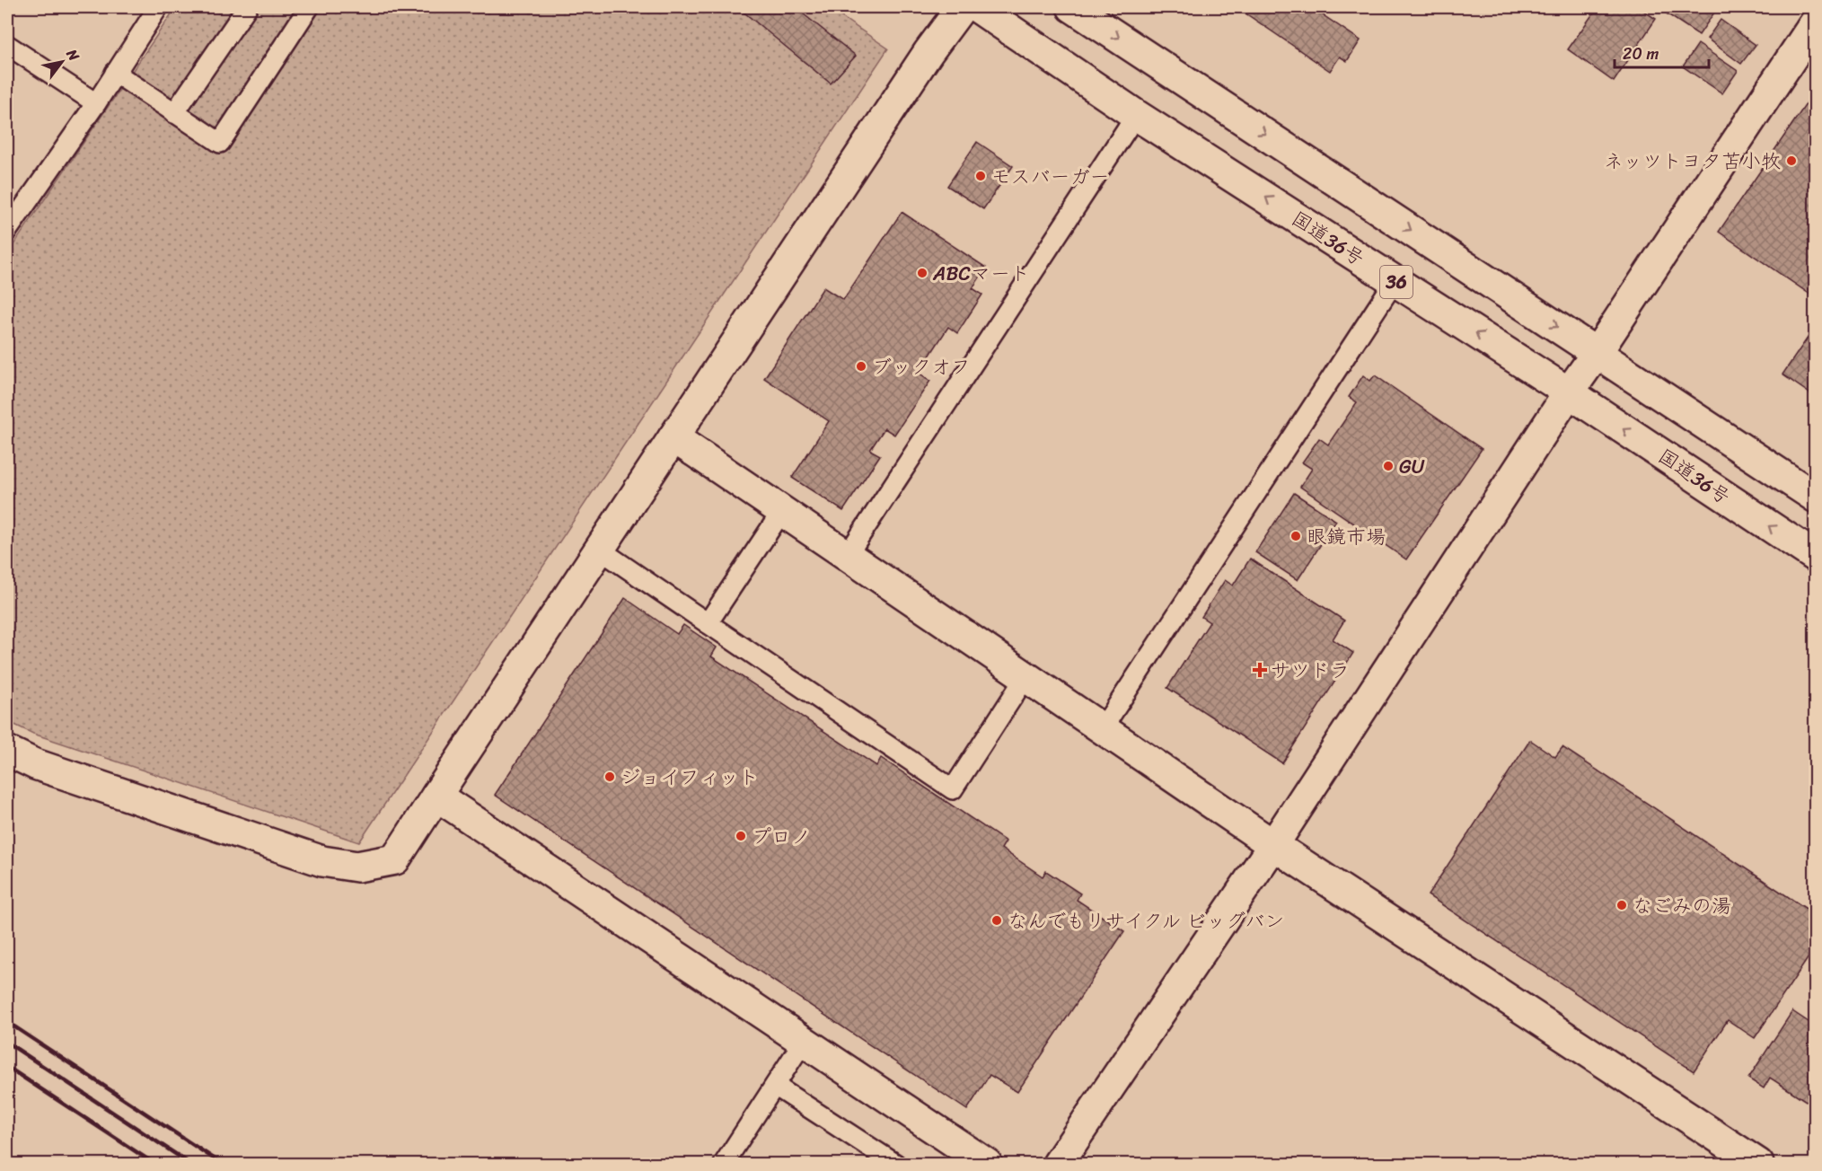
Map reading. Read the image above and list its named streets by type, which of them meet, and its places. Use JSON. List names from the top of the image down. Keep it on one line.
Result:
{"streets":{"main road":["国道36号","36"]},"places":{"other":["ネッツトヨタ苫小牧","モスバーガー","ABCマート","ブックオフ","GU","眼鏡市場","ジョイフィット","プロノ","なごみの湯","なんでもリサイクル ビッグバン"],"health":["サツドラ"]},"scale_bar":"20 m","north":"top right"}
